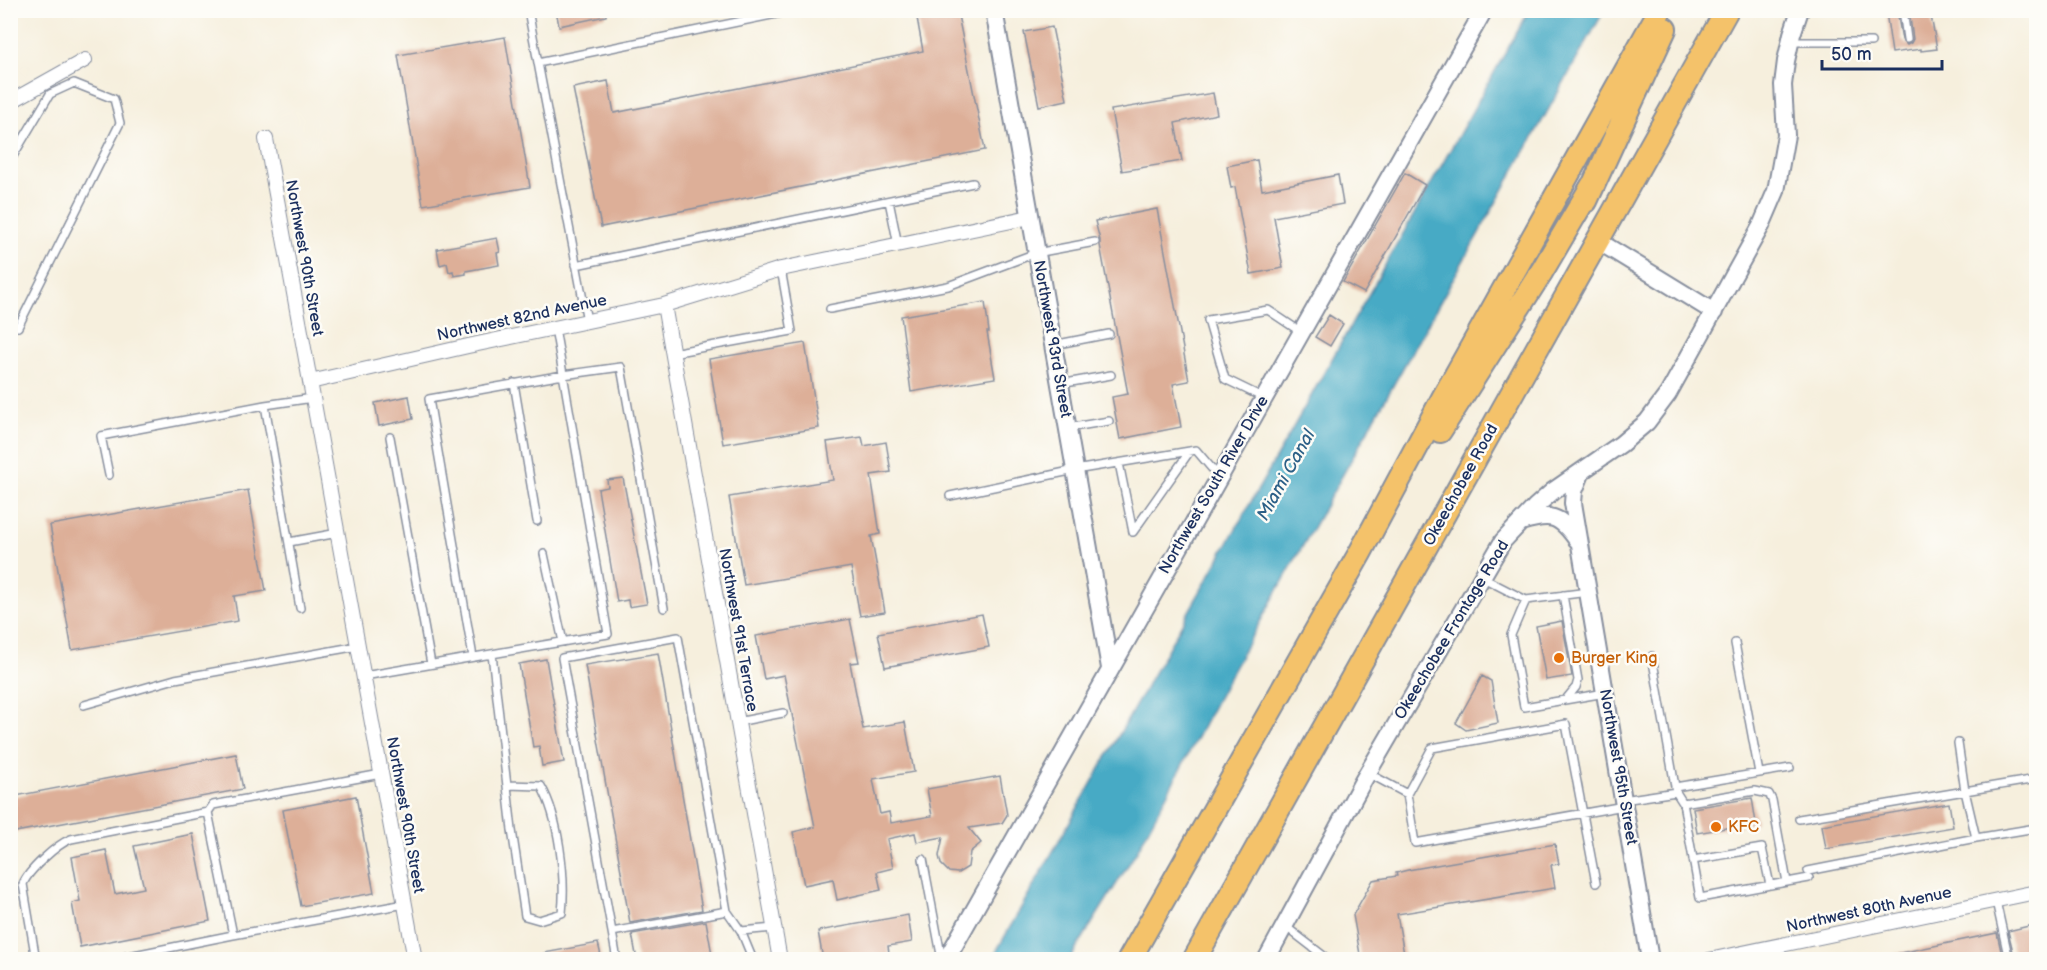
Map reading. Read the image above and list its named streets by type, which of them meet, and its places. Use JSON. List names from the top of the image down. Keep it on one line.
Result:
{"streets":{"highway":["Okeechobee Road"],"street":["Northwest 90th Street","Northwest 82nd Avenue","Northwest 93rd Street","Northwest South River Drive","Northwest 91st Terrace","Okeechobee Frontage Road","Northwest 95th Street","Northwest 80th Avenue"]},"crossings":[["Northwest 90th Street","Northwest 82nd Avenue"],["Northwest 82nd Avenue","Northwest 93rd Street"],["Northwest 82nd Avenue","Northwest 91st Terrace"],["Northwest 93rd Street","Northwest South River Drive"],["Okeechobee Frontage Road","Northwest 95th Street"]],"water":["Miami Canal"],"places":["Burger King","KFC"],"scale_bar":"50 m"}
